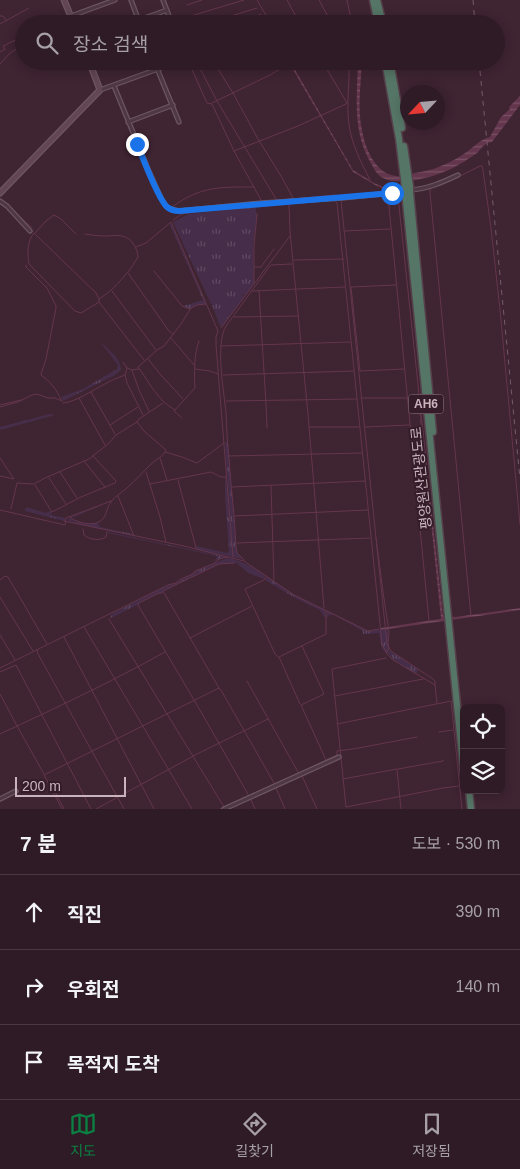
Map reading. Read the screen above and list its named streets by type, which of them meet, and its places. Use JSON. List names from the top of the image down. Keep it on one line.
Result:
{"streets":{"highway":["AH6","평양원산관광도로"]},"scale_bar":"200 m","north":"bottom left","page":{"search":"장소 검색","scale":"200 m","heading":["7 분","도보 · 530 m"],"list":[["직진","390 m"],["우회전","140 m"],"목적지 도착"],"nav":["지도","길찾기","저장됨"]}}
